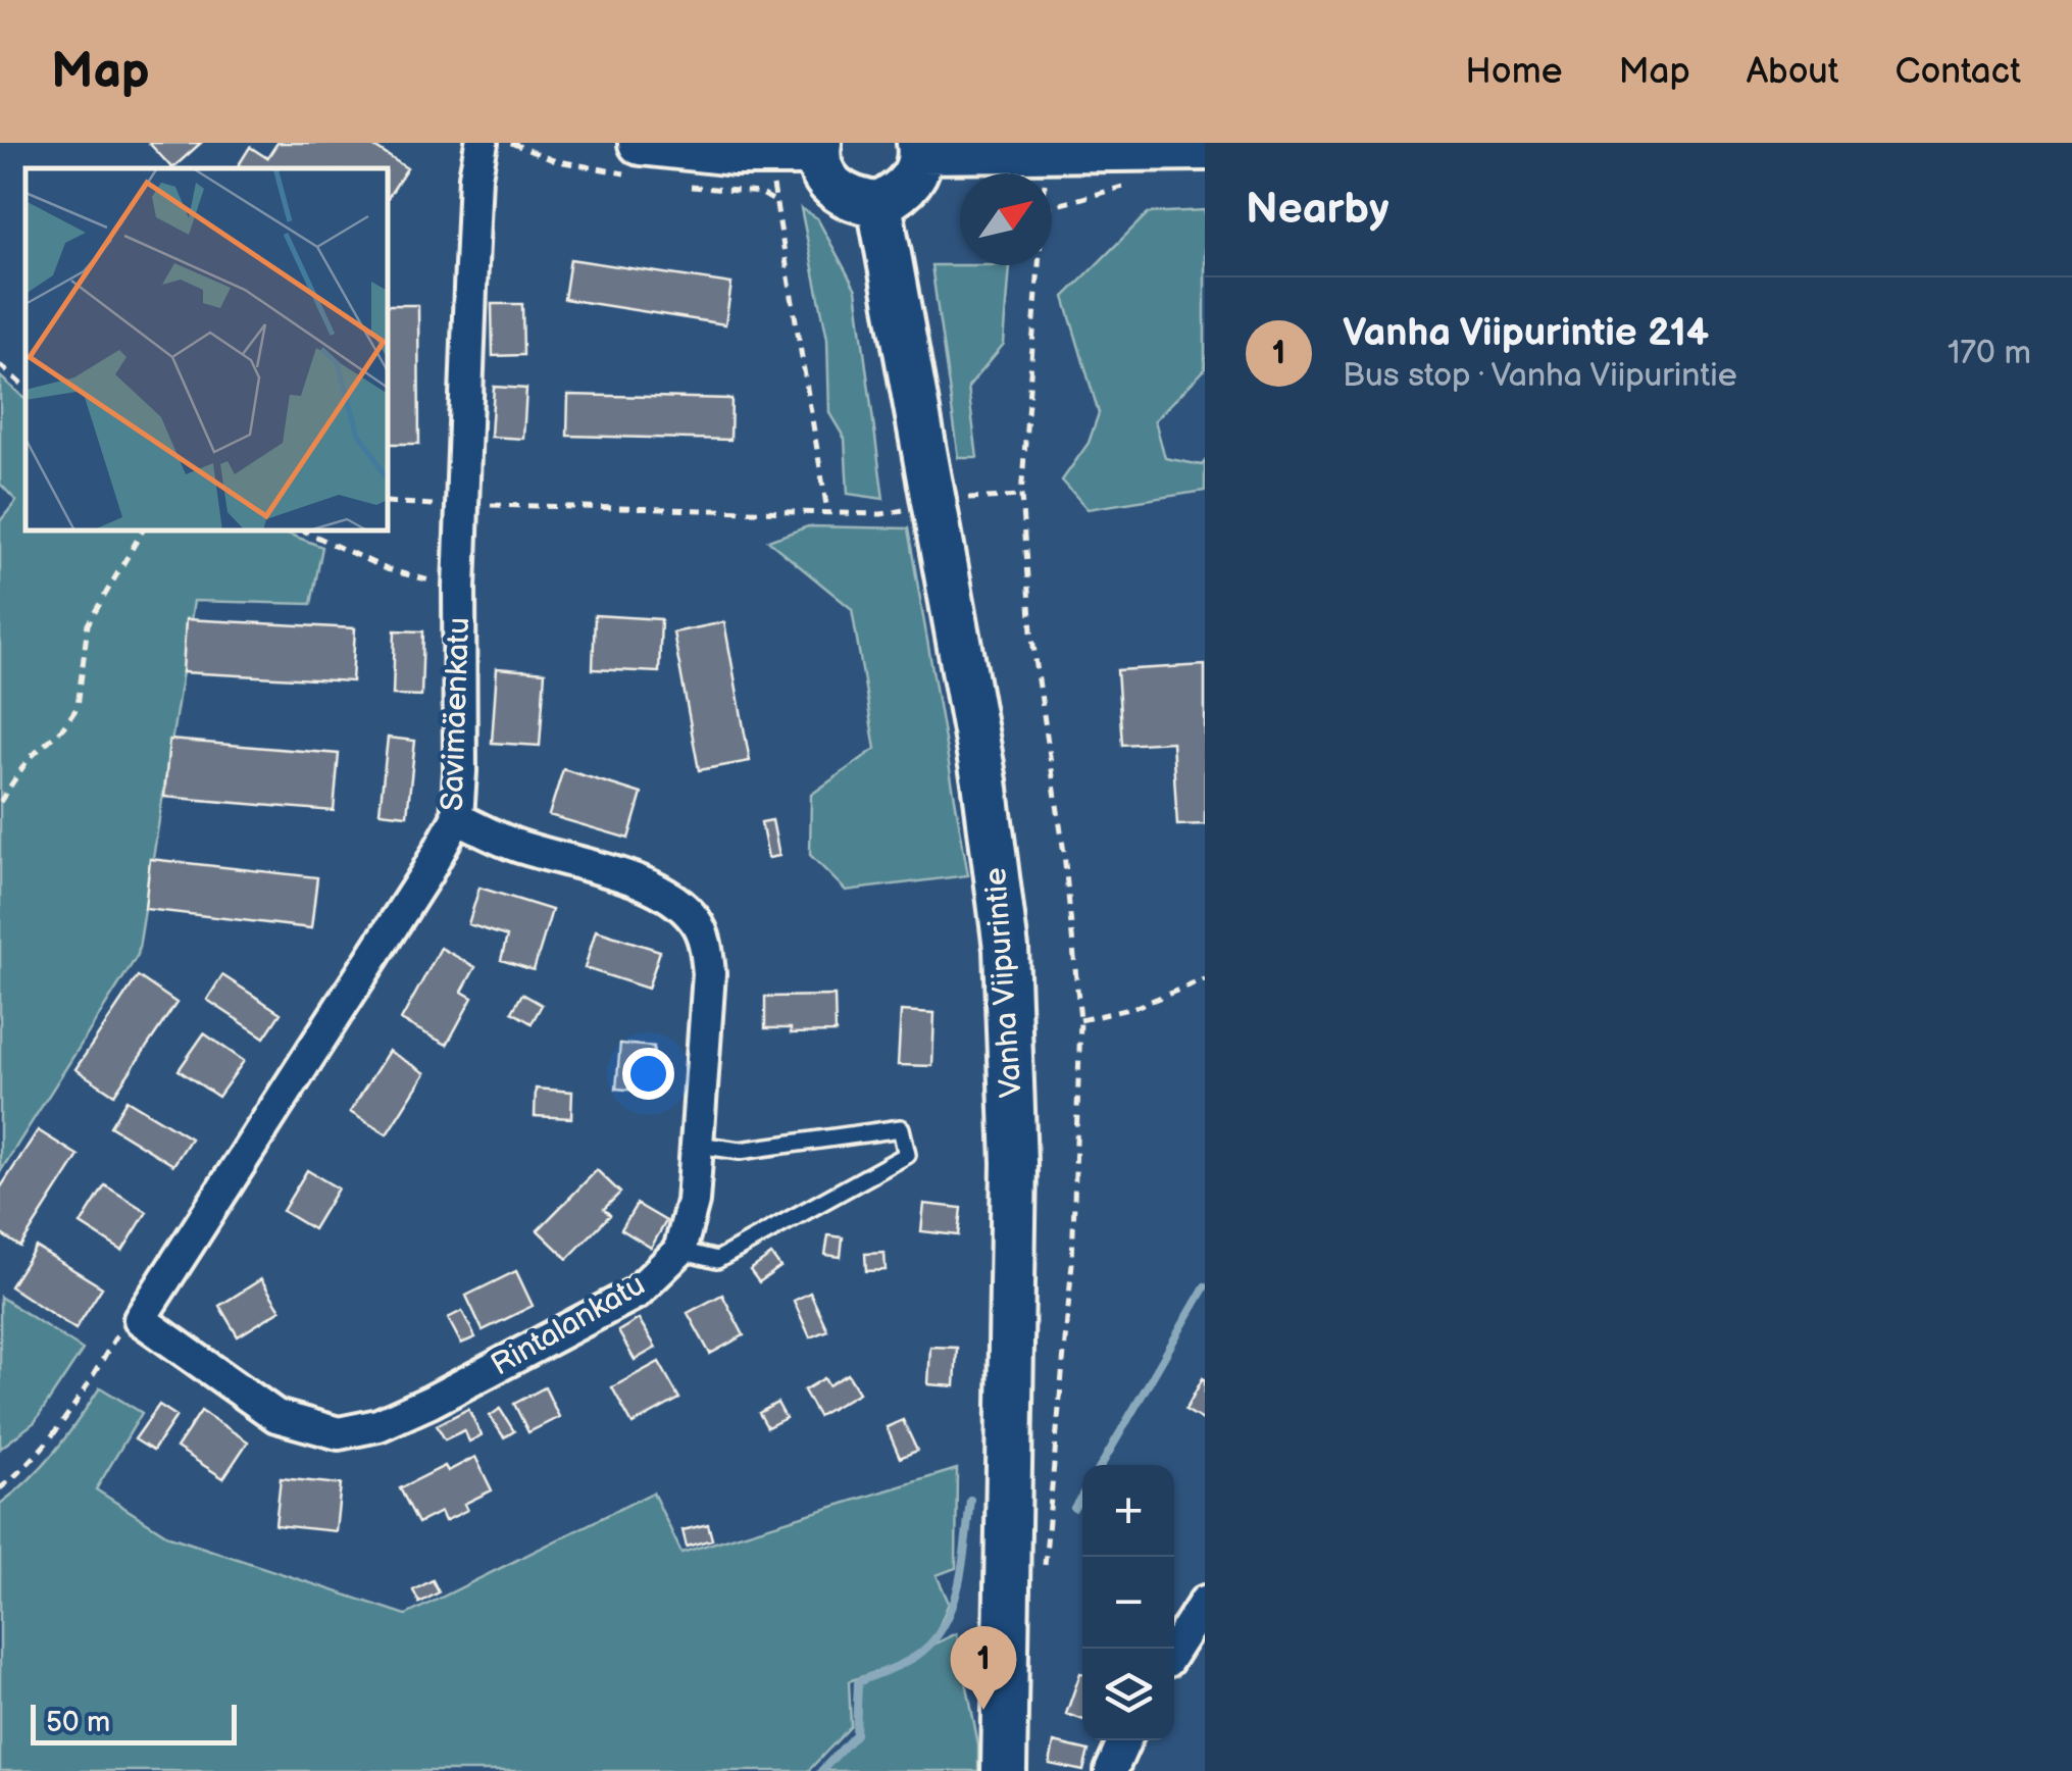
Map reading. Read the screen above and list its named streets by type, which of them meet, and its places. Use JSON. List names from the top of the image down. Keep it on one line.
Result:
{"streets":{"street":["Savimäenkatu","Vanha Viipurintie","Rintalankatu"]},"crossings":[["Savimäenkatu","Rintalankatu"]],"scale_bar":"50 m","north":"top right","page":{"header":"Map","nav":["Home","Map","About","Contact"],"heading":"Nearby","list":[{"mark":"1","name":"Vanha Viipurintie 214","note":"Bus stop · Vanha Viipurintie","value":"170 m"}],"map_buttons":["+","−"],"pins":"1","scale":"50 m"}}
